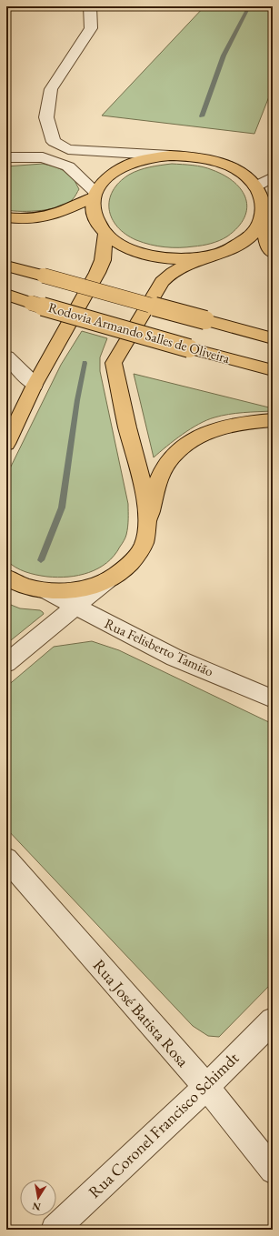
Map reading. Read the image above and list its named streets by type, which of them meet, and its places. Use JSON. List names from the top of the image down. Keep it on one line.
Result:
{"streets":{"main road":["Rodovia Armando Salles de Oliveira"],"street":["Rua Felisberto Tamião","Rua José Batista Rosa","Rua Coronel Francisco Schimdt"]},"crossings":[["Rua José Batista Rosa","Rua Coronel Francisco Schimdt"]],"north":"bottom"}
